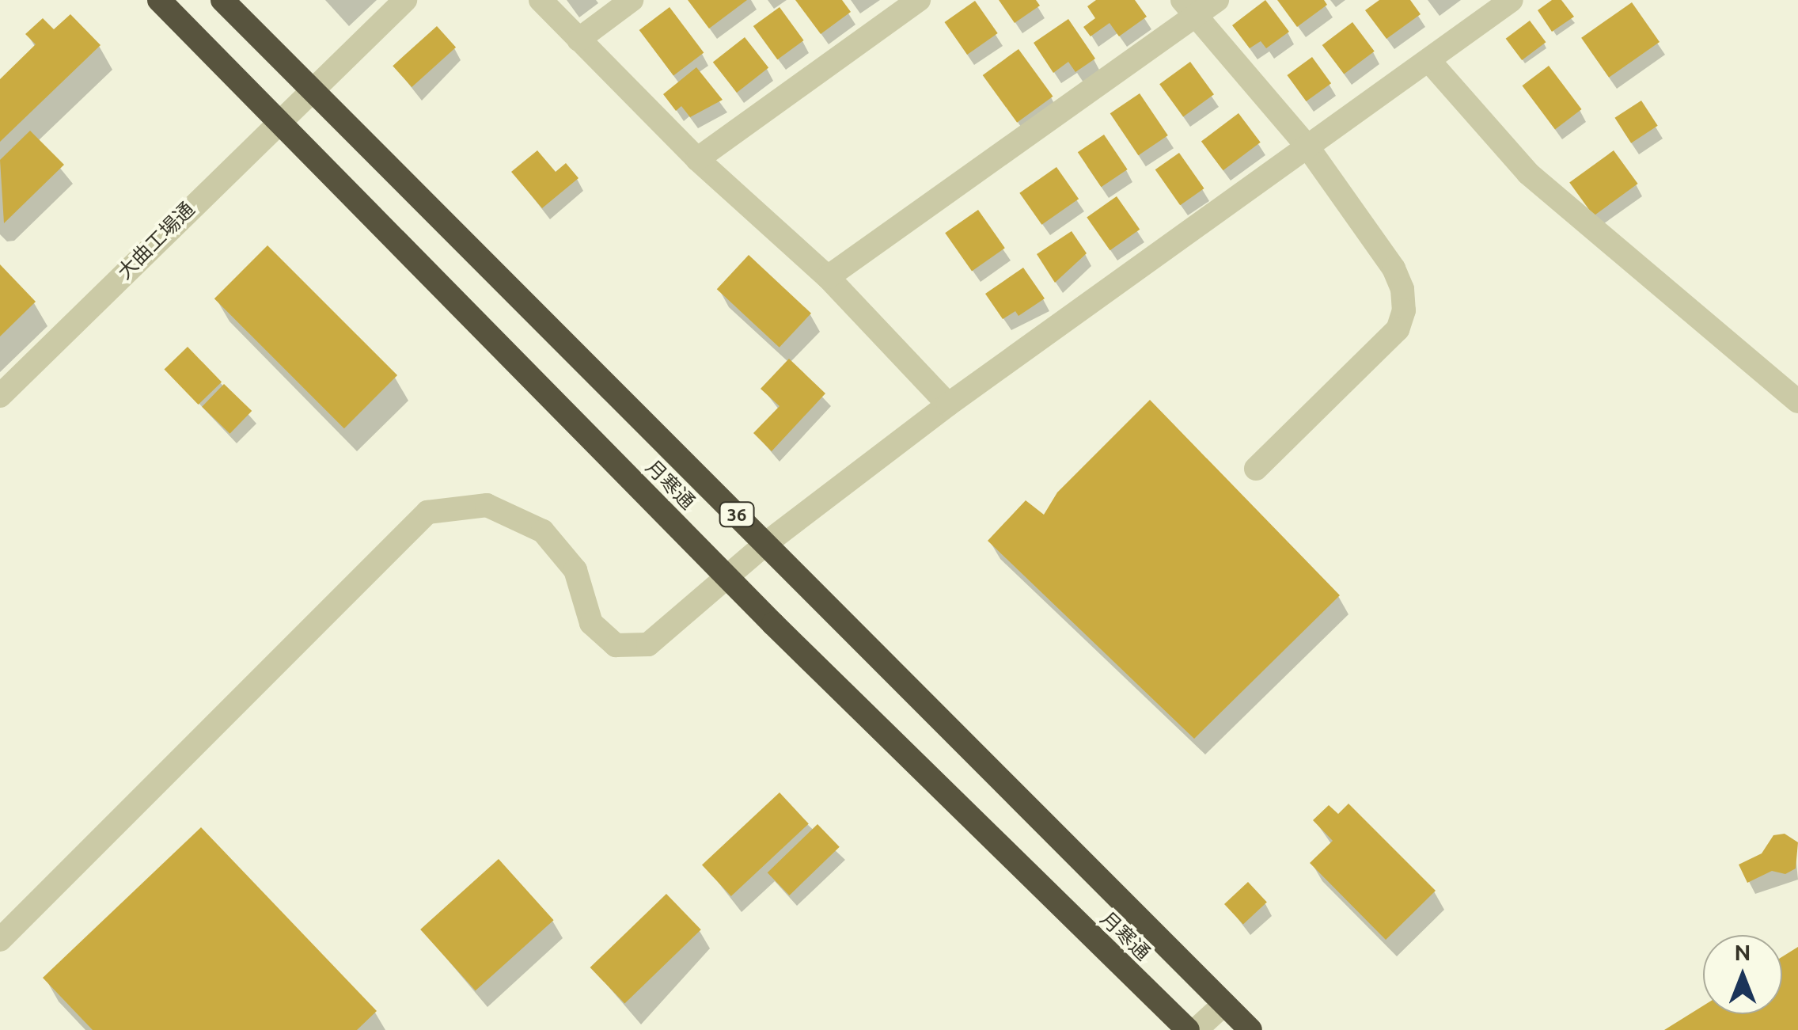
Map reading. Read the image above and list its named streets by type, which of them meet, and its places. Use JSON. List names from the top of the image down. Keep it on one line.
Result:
{"streets":{"highway":["月寒通","36"],"street":["大曲工場通"]},"crossings":[["大曲工場通","月寒通"]],"north":"top"}
